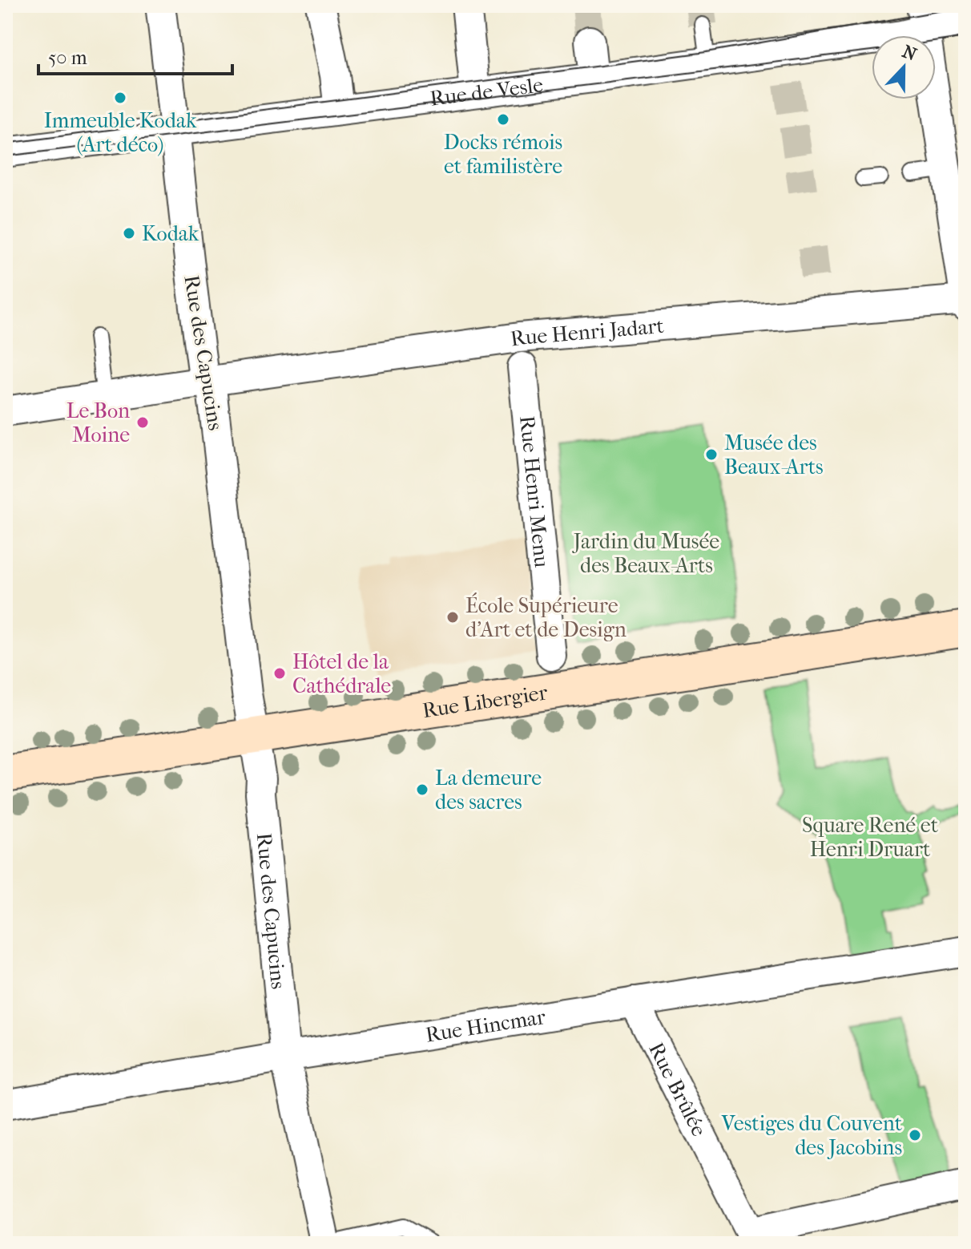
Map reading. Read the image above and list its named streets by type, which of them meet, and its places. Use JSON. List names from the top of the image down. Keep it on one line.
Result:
{"streets":{"street":["Rue de Vesle","Rue Henri Jadart","Rue des Capucins","Rue Henri Menu","Rue Libergier","Rue Hincmar","Rue Brûlée"]},"crossings":[["Rue de Vesle","Rue des Capucins"],["Rue Henri Jadart","Rue des Capucins"],["Rue des Capucins","Rue Libergier"],["Rue des Capucins","Rue Hincmar"],["Rue Hincmar","Rue Brûlée"]],"parks":["Jardin du Musée des Beaux-Arts","Square René et Henri Druart"],"places":["Immeuble Kodak (Art déco)","Docks rémois et familistère","Kodak","Le Bon Moine","Musée des Beaux-Arts","École Supérieure d'Art et de Design","Hôtel de la Cathédrale","La demeure des sacres","Vestiges du Couvent des Jacobins"],"scale_bar":"50 m","north":"top"}
